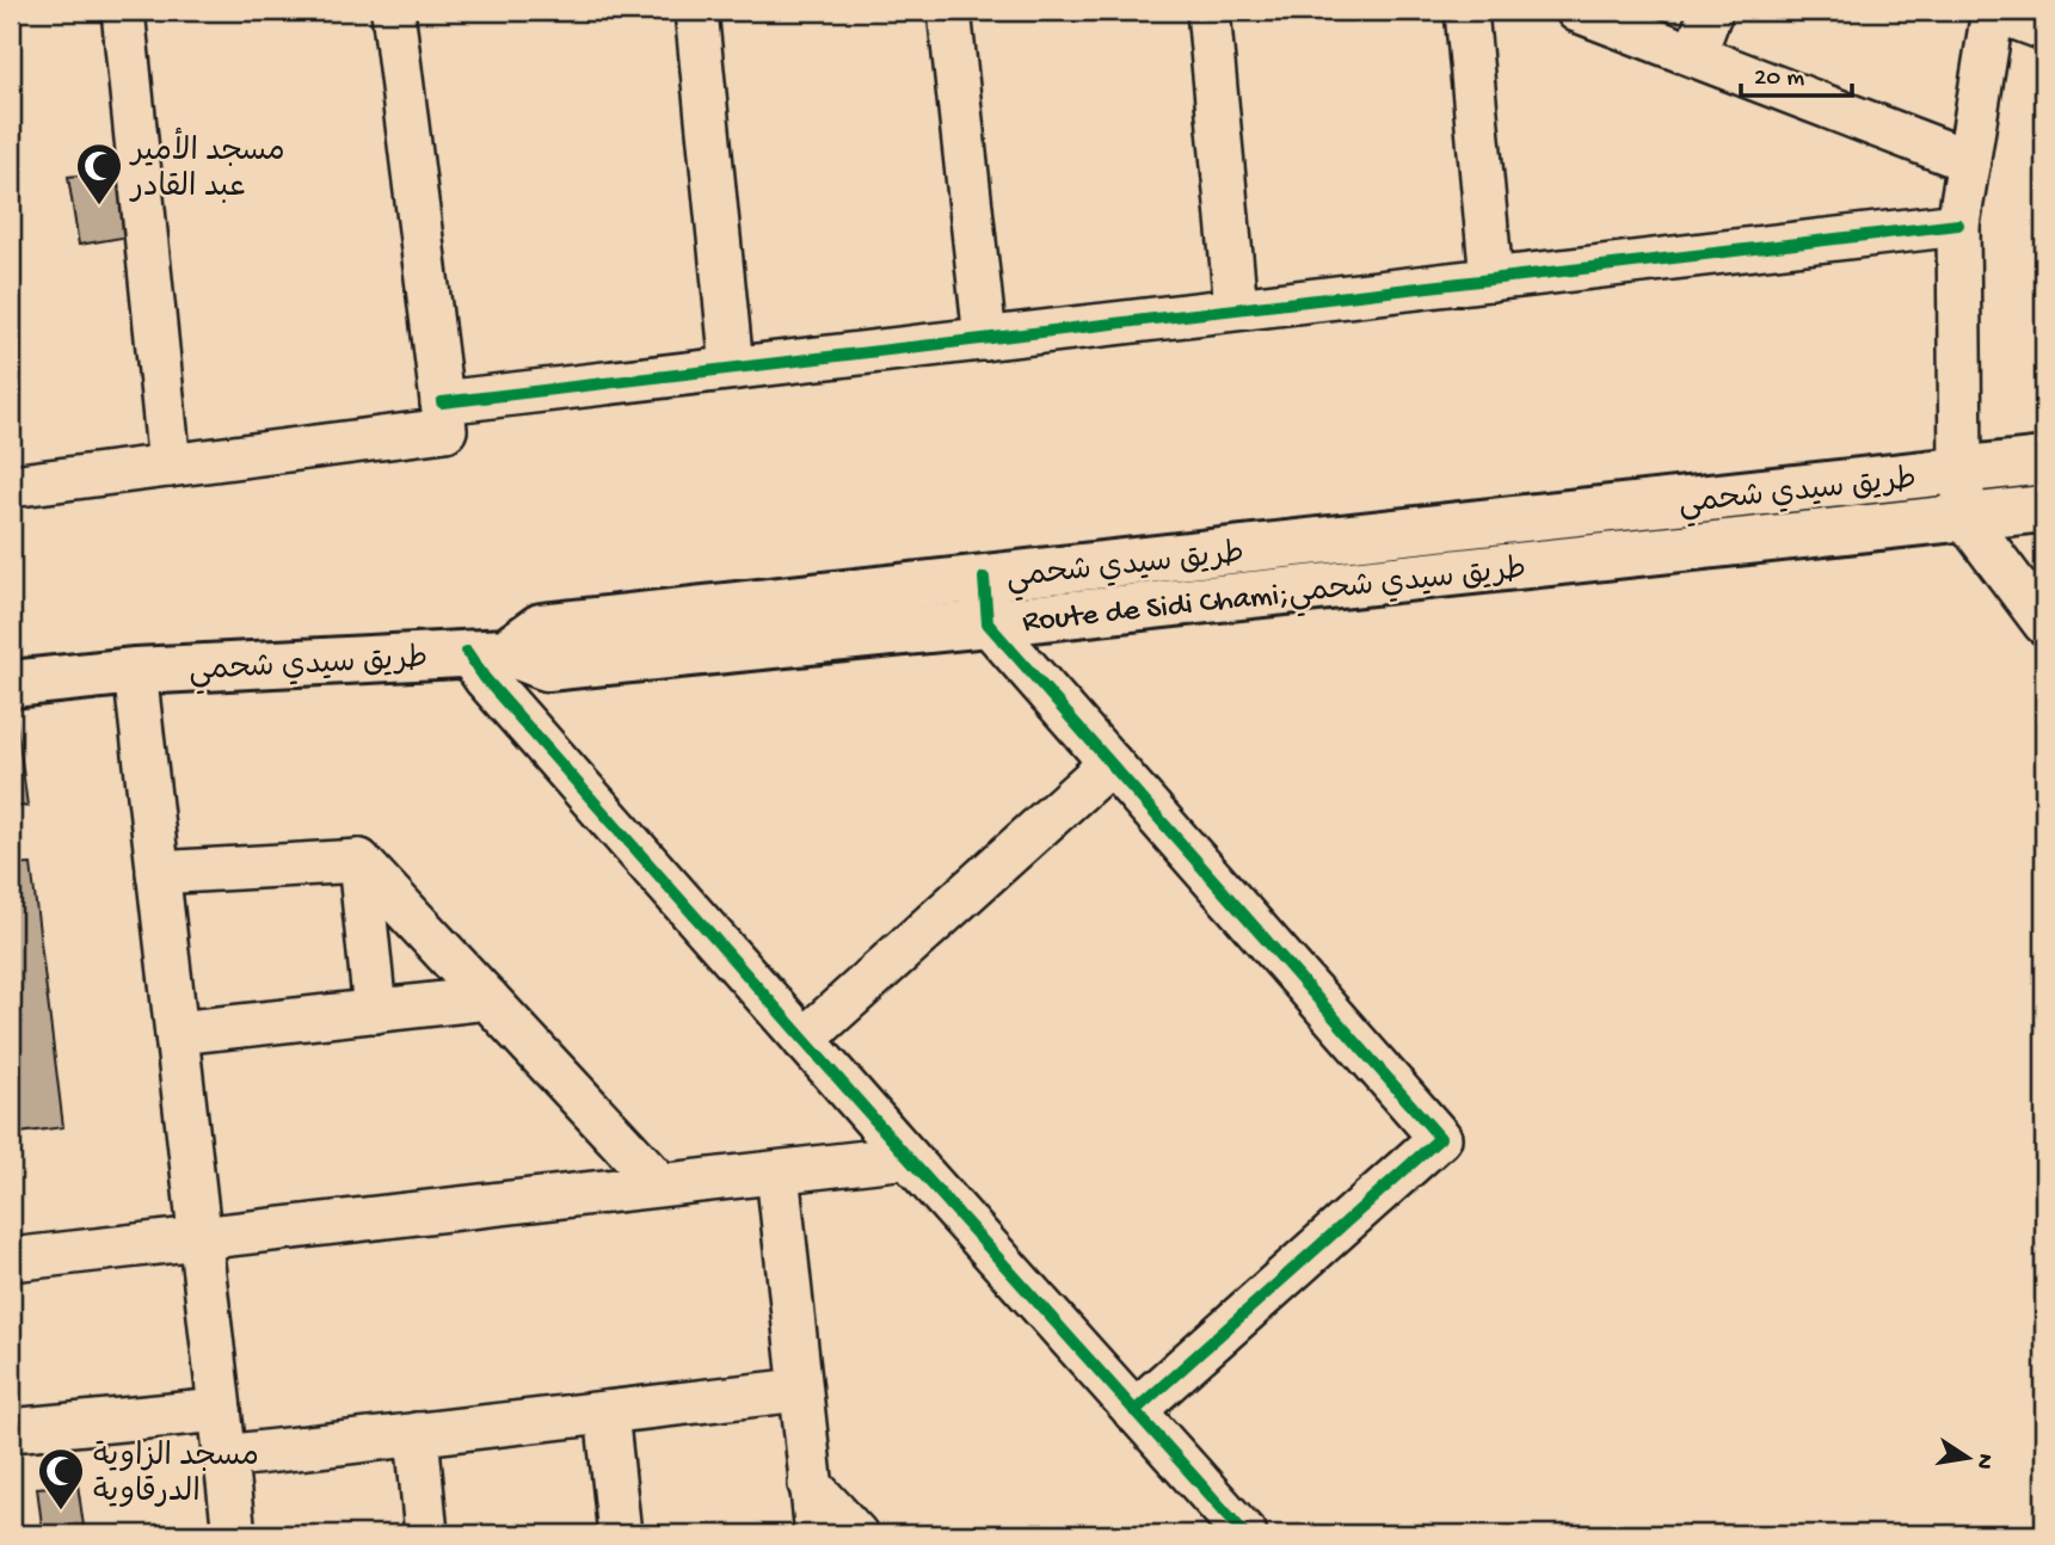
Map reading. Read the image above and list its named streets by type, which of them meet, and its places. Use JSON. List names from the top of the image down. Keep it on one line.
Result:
{"streets":{"main road":["طريق سيدي شحمي","Route de Sidi Chami;طريق سيدي شحمي"]},"crossings":[["طريق سيدي شحمي","Route de Sidi Chami;طريق سيدي شحمي"]],"places":{"mosque":["مسجد الأمير عبد القادر","مسجد الزاوية الدرقاوية"]},"scale_bar":"20 m","north":"right"}
